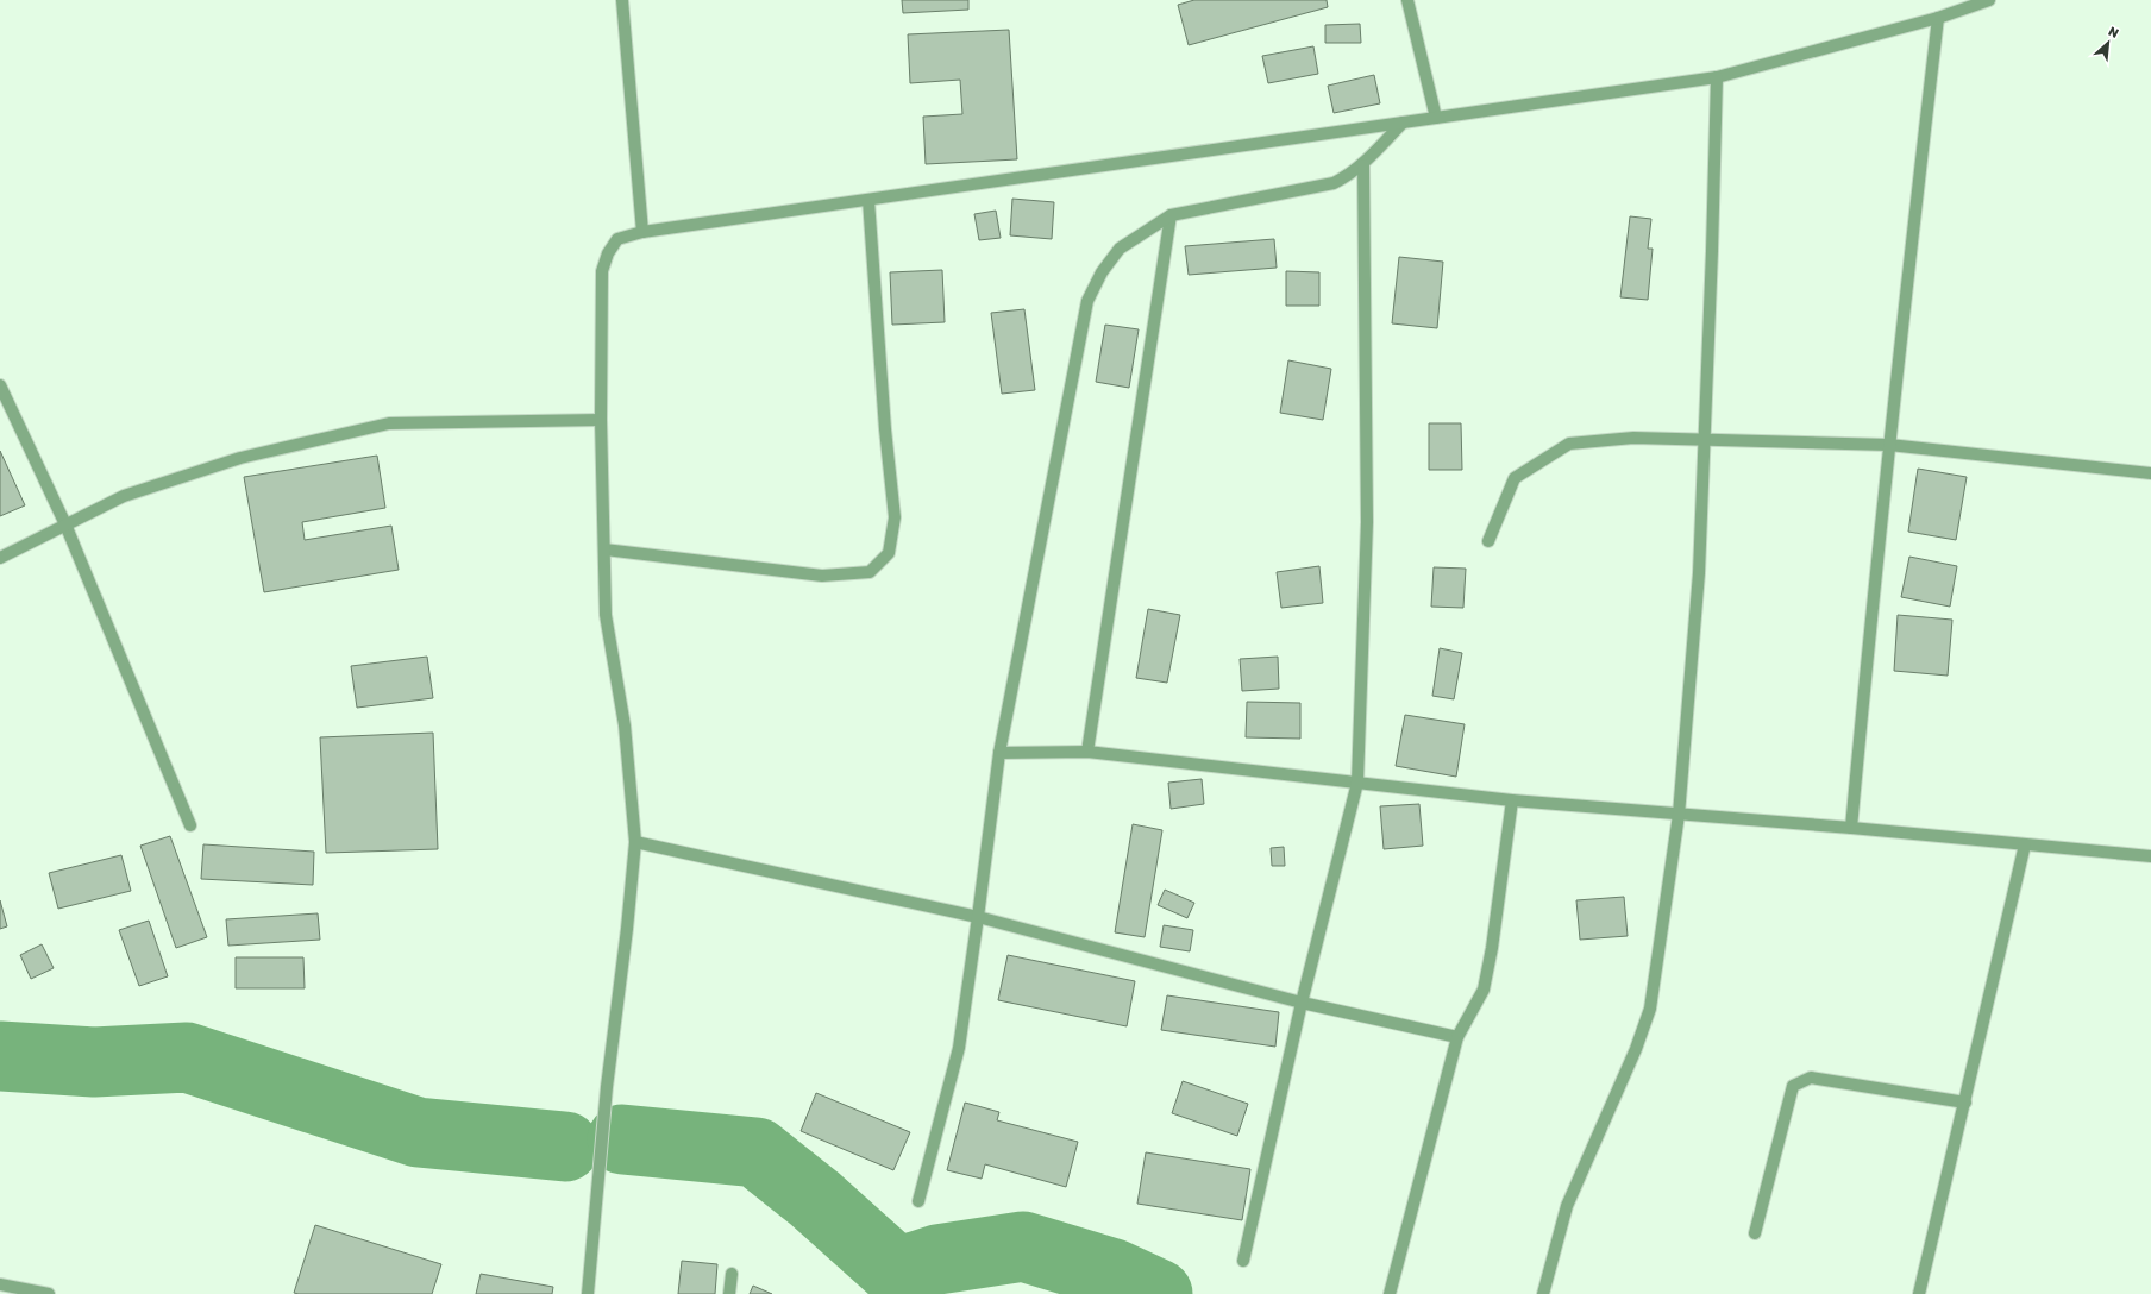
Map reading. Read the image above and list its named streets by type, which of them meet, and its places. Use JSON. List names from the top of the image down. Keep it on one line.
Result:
{"north":"top right"}
